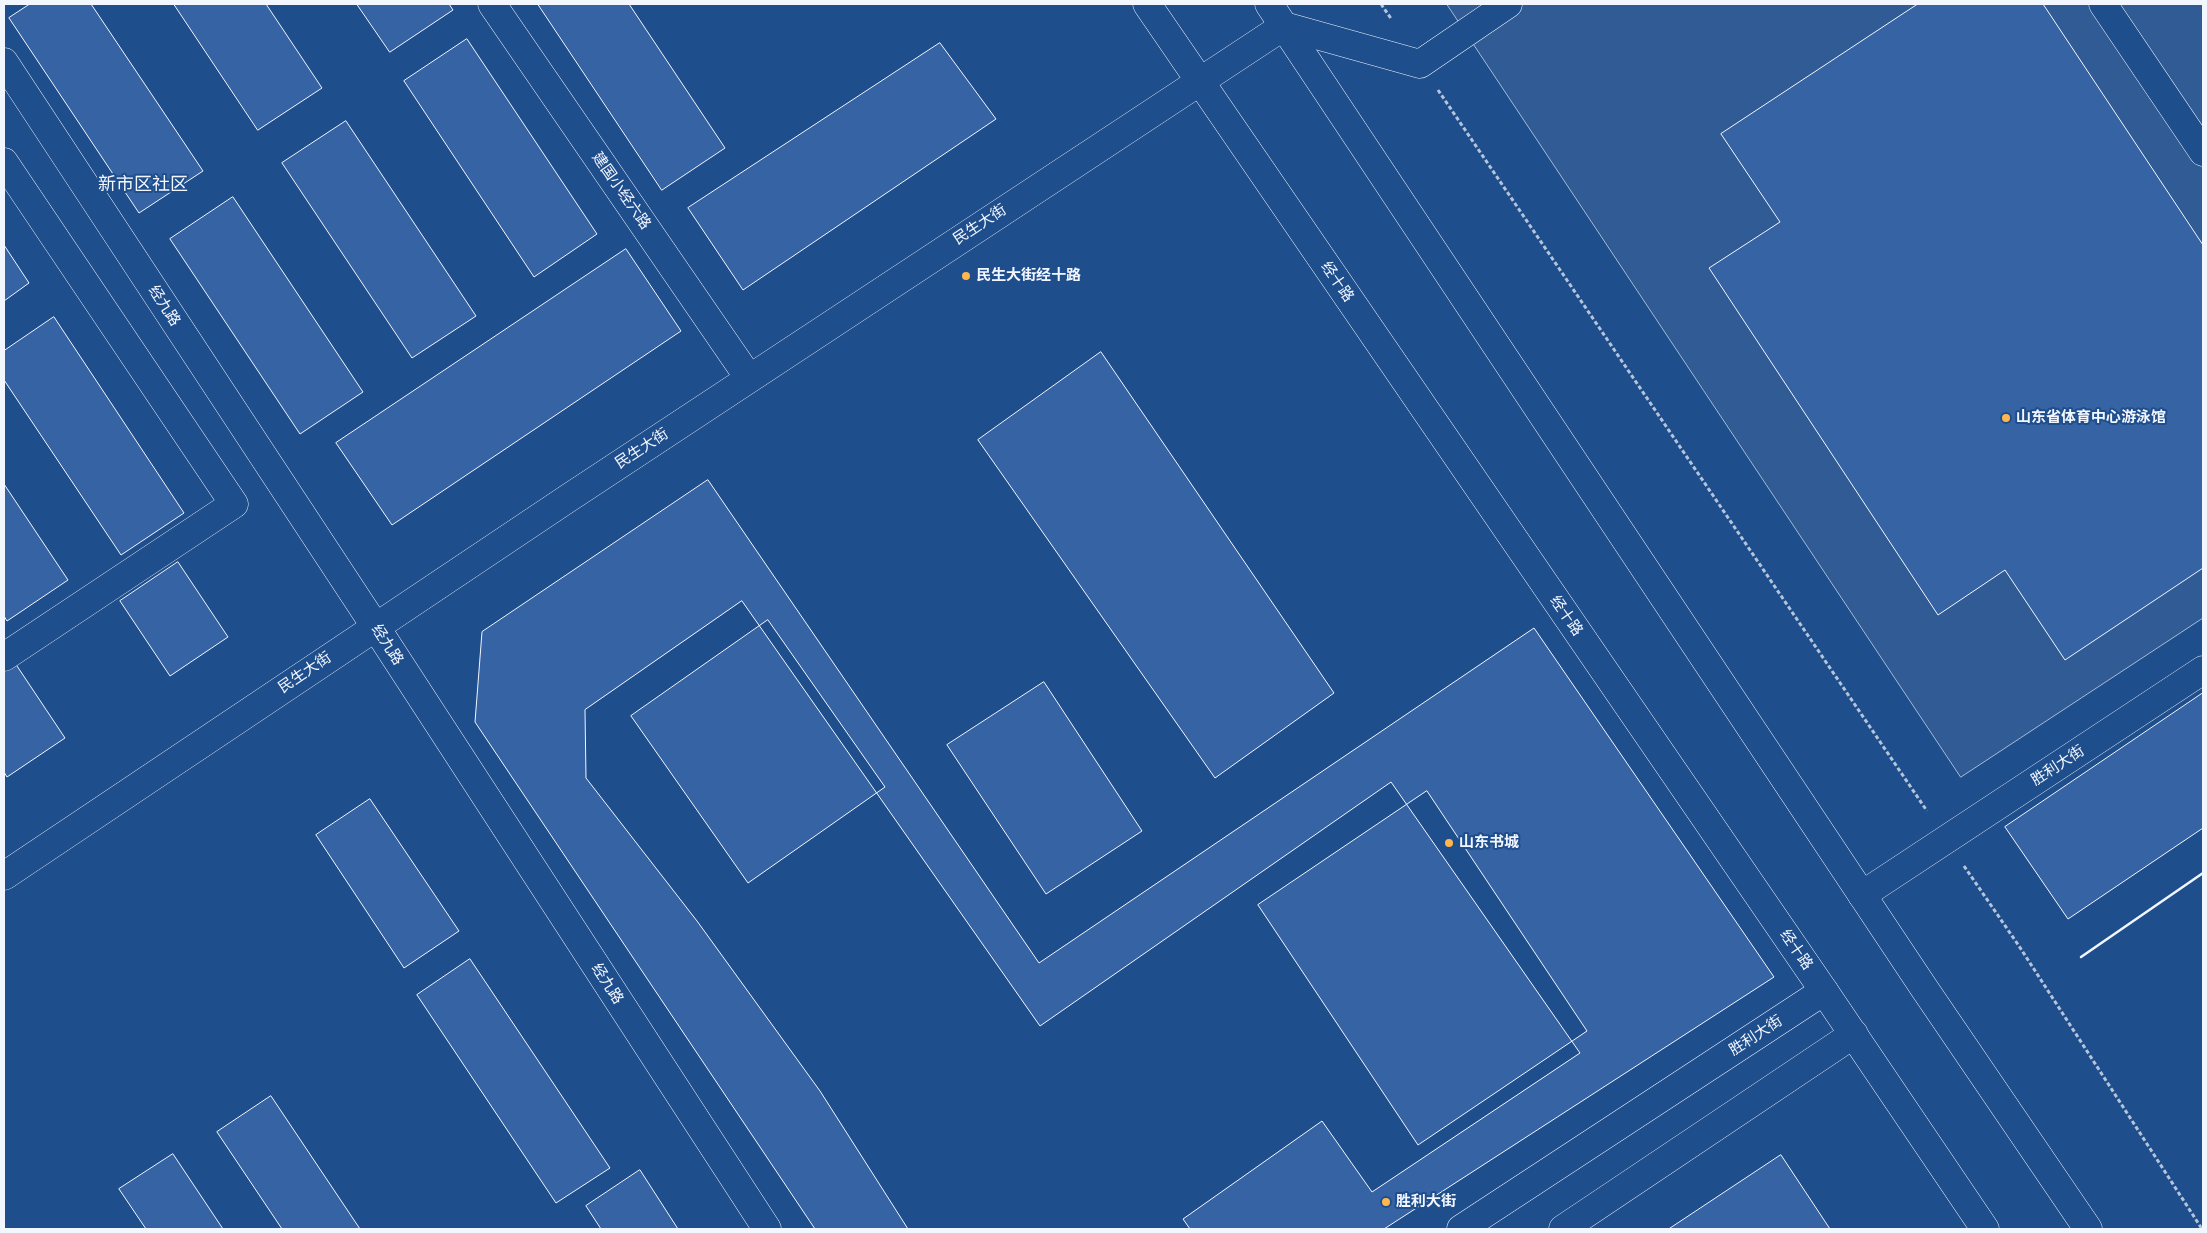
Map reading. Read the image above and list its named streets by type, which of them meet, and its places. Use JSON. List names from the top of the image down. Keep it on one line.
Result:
{"streets":{"main road":["建国小经六路","民生大街","经十路","经九路","胜利大街"]},"crossings":[["建国小经六路","民生大街"],["民生大街","经十路"],["民生大街","经九路"],["经十路","胜利大街"]],"districts":["新市区社区"],"places":["民生大街经十路","山东省体育中心游泳馆","山东书城","胜利大街"]}
